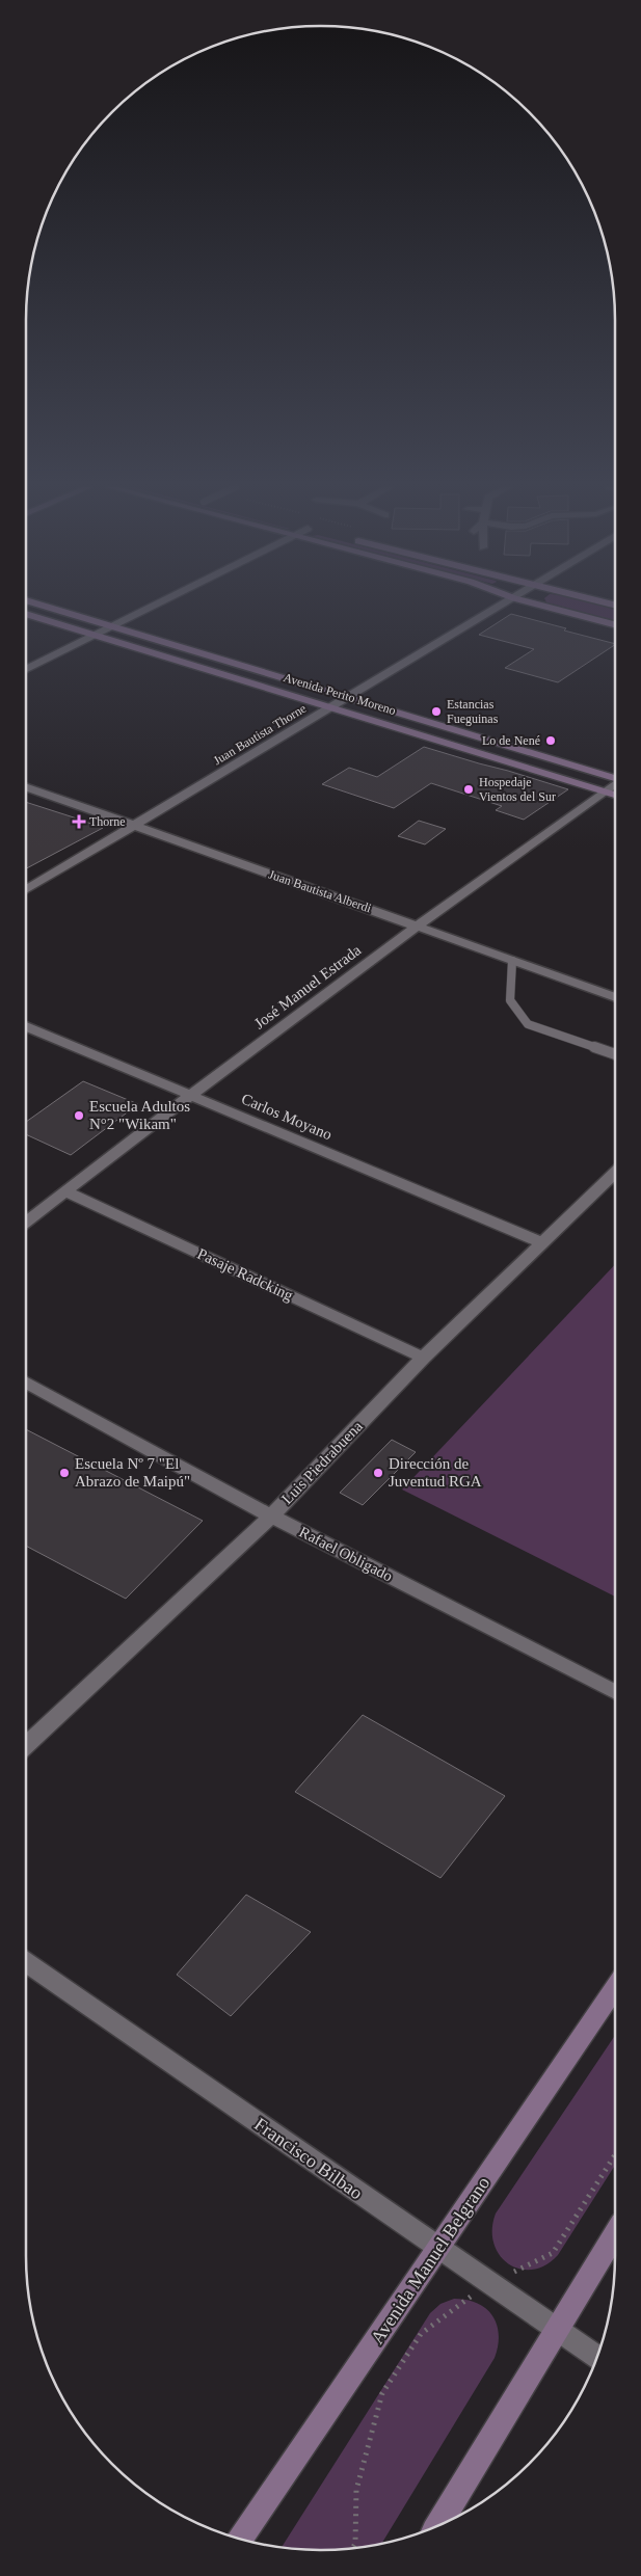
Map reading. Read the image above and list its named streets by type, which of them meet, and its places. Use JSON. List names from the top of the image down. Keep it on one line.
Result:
{"streets":{"main road":["Avenida Perito Moreno","Avenida Manuel Belgrano"],"street":["Juan Bautista Thorne","Juan Bautista Alberdi","José Manuel Estrada","Carlos Moyano","Pasaje Radcking","Luis Piedrabuena","Rafael Obligado","Francisco Bilbao"]},"crossings":[["Avenida Perito Moreno","Juan Bautista Thorne"],["Avenida Perito Moreno","José Manuel Estrada"],["Juan Bautista Thorne","Juan Bautista Alberdi"],["Juan Bautista Alberdi","José Manuel Estrada"],["José Manuel Estrada","Carlos Moyano"],["José Manuel Estrada","Pasaje Radcking"],["Carlos Moyano","Luis Piedrabuena"],["Pasaje Radcking","Luis Piedrabuena"],["Luis Piedrabuena","Rafael Obligado"],["Francisco Bilbao","Avenida Manuel Belgrano"]],"places":{"other":["Estancias Fueguinas","Lo de Nené","Hospedaje Vientos del Sur","Escuela Adultos N°2 \"Wikam\"","Escuela Nº 7 \"El Abrazo de Maipú\"","Dirección de Juventud RGA"],"health":["Thorne"]}}
